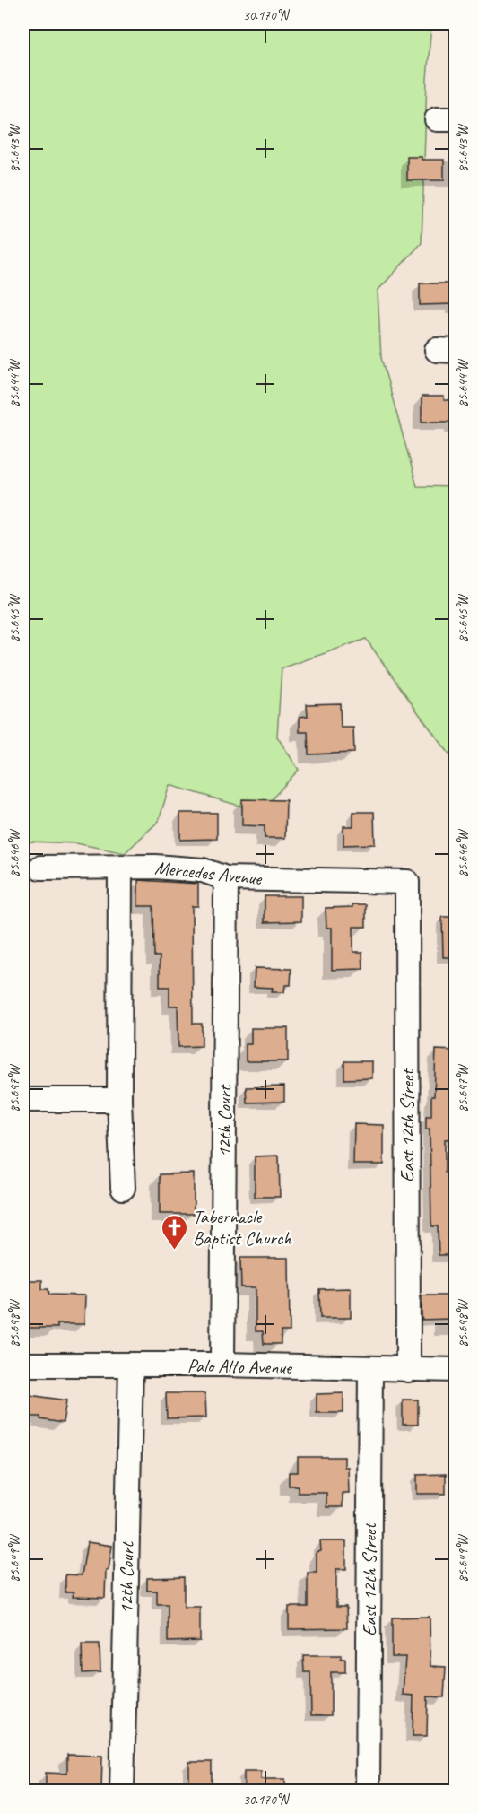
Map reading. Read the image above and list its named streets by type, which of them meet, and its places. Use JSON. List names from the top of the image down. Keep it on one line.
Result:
{"streets":{"street":["Mercedes Avenue","12th Court","East 12th Street","Palo Alto Avenue"]},"crossings":[["Mercedes Avenue","12th Court"],["Mercedes Avenue","East 12th Street"],["12th Court","Palo Alto Avenue"],["East 12th Street","Palo Alto Avenue"]],"places":{"church":["Tabernacle Baptist Church"]},"coordinates":["30.170°N","85.643°W","85.644°W","85.645°W","85.646°W","85.647°W","85.648°W","85.649°W"]}
